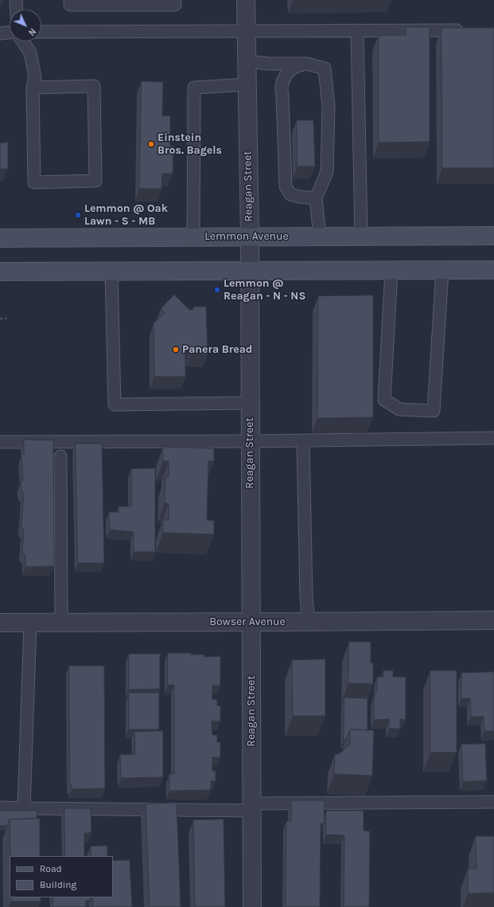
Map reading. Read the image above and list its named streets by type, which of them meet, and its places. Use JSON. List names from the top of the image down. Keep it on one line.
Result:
{"streets":{"main road":["Lemmon Avenue"],"street":["Reagan Street","Bowser Avenue"]},"crossings":[["Reagan Street","Lemmon Avenue"],["Reagan Street","Bowser Avenue"]],"places":["Einstein Bros. Bagels","Lemmon @ Oak Lawn - S - MB","Lemmon @ Reagan - N - NS","Panera Bread"],"legend":["Road","Building"],"north":"bottom right"}
